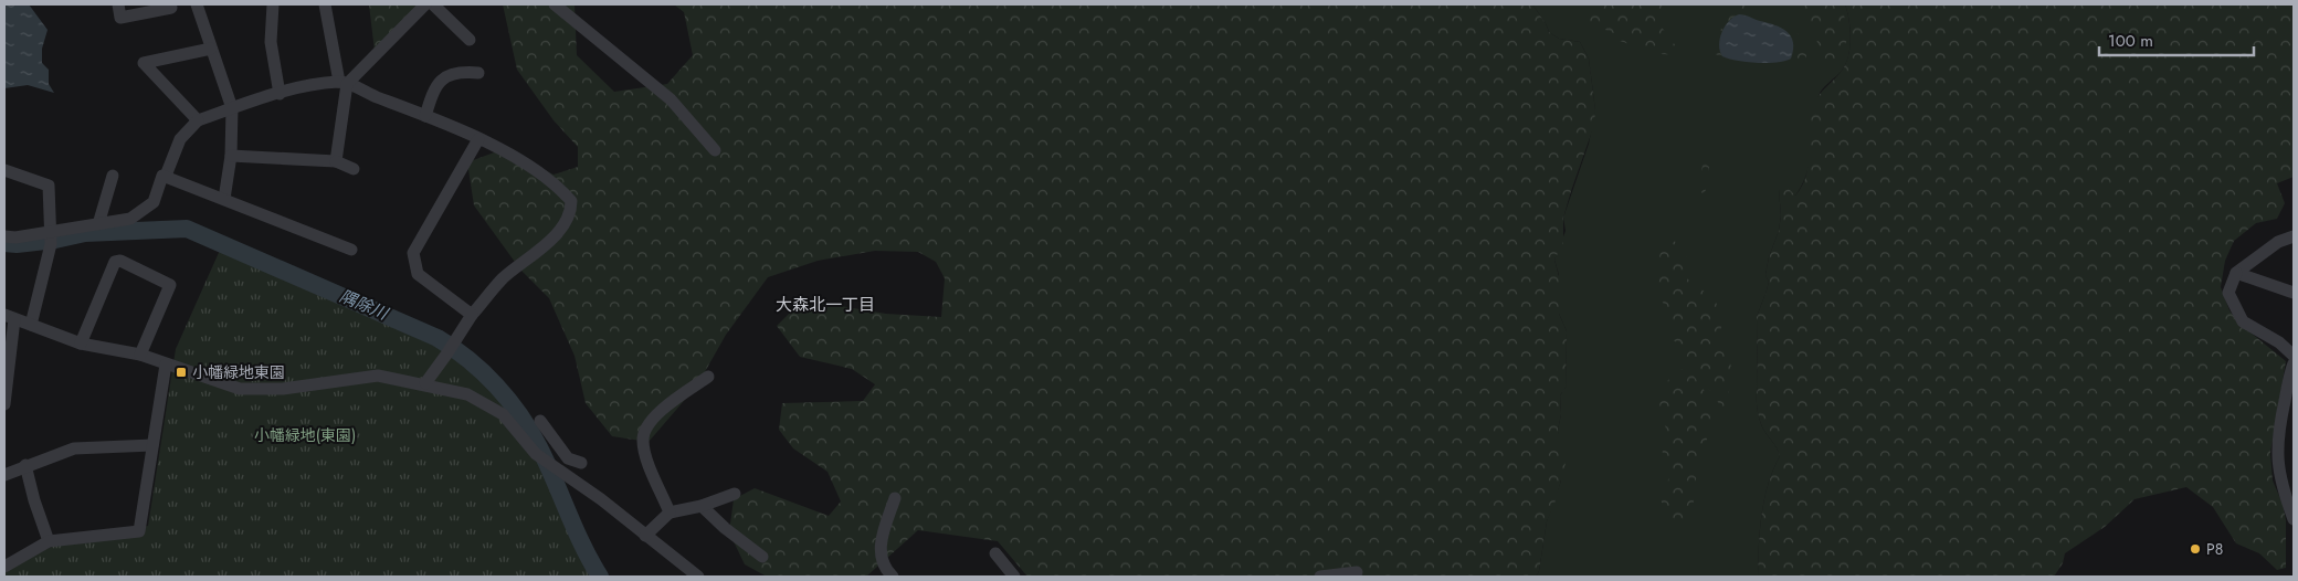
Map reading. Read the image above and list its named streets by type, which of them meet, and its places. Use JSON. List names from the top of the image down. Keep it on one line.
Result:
{"districts":["大森北一丁目"],"water":["隅除川"],"parks":["小幡緑地(東園)"],"places":{"transit":["小幡緑地東園"],"other":["P8"]},"scale_bar":"100 m"}
